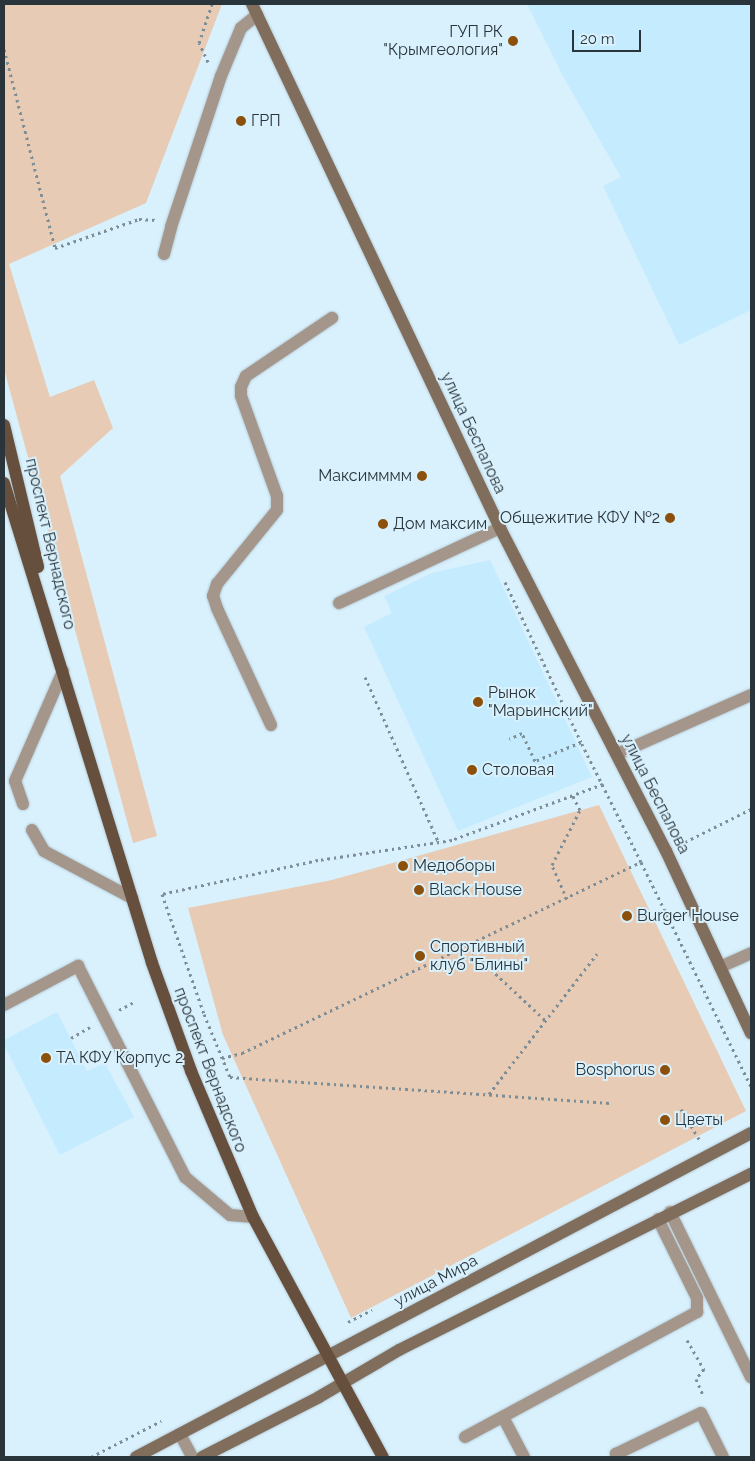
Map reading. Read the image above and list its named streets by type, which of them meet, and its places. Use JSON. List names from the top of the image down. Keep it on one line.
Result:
{"streets":{"main road":["улица Беспалова","проспект Вернадского","улица Мира"]},"crossings":[["проспект Вернадского","улица Мира"]],"places":["ГУП РК \"Крымгеология\"","ГРП","Максимммм","Общежитие КФУ №2","Дом максим","Рынок \"Марьинский\"","Столовая","Медоборы","Black House","Burger House","Спортивный клуб \"Блины\"","ТА КФУ Корпус 2","Bosphorus","Цветы"],"scale_bar":"20 m"}
